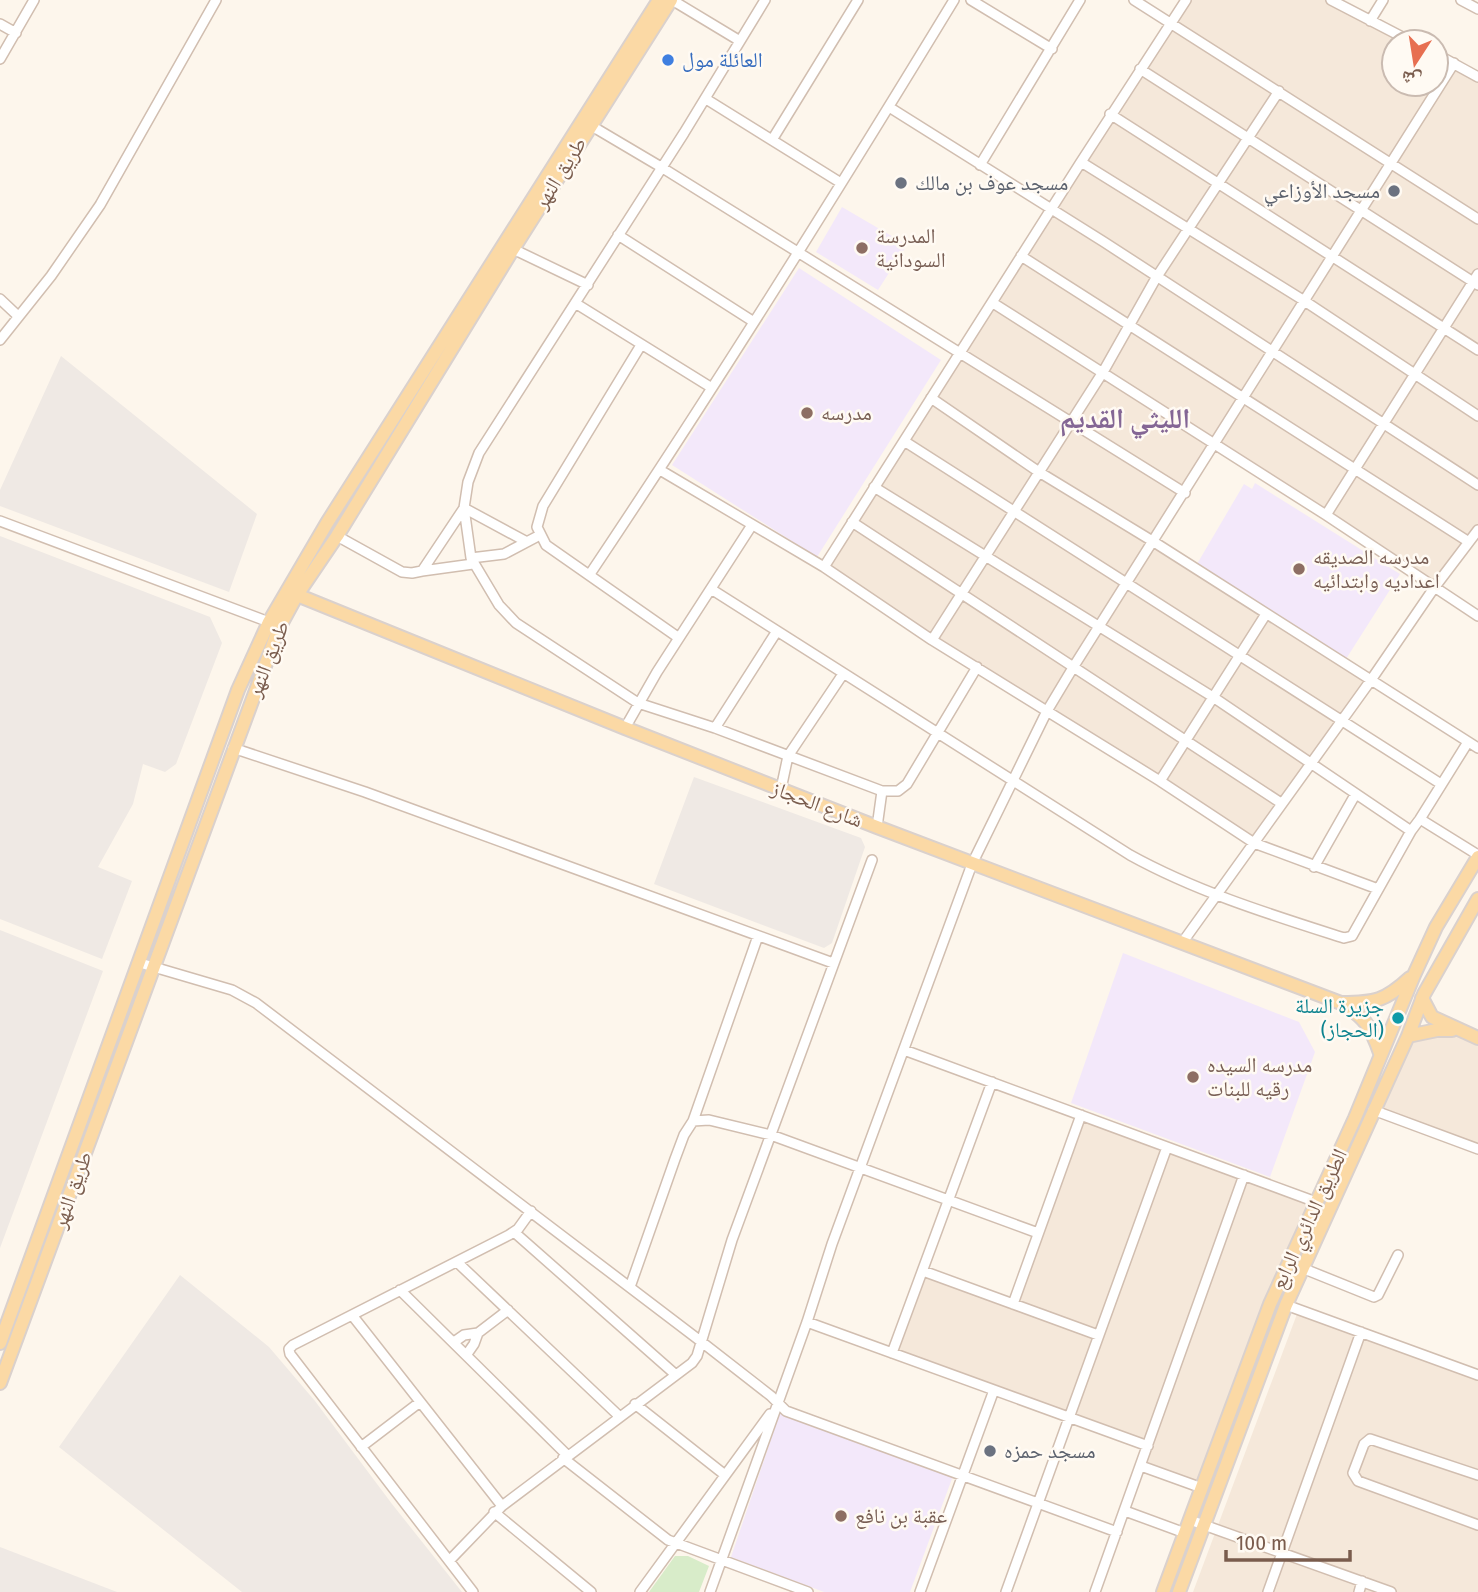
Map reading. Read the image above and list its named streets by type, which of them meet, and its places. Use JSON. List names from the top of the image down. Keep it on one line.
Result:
{"streets":{"main road":["طريق النهر","شارع الحجاز","الطريق الدائري الرابع"]},"crossings":[["طريق النهر","شارع الحجاز"],["شارع الحجاز","الطريق الدائري الرابع"]],"districts":["الليثي القديم"],"places":["العائلة مول","مسجد عوف بن مالك","مسجد الأوزاعي","المدرسة السودانية","مدرسه","مدرسه الصديقه اعداديه وابتدائيه","جزيرة السلة (الحجاز)","مدرسه السيده رقيه للبنات","مسجد حمزه","عقبة بن نافع"],"scale_bar":"100 m","north":"bottom"}
